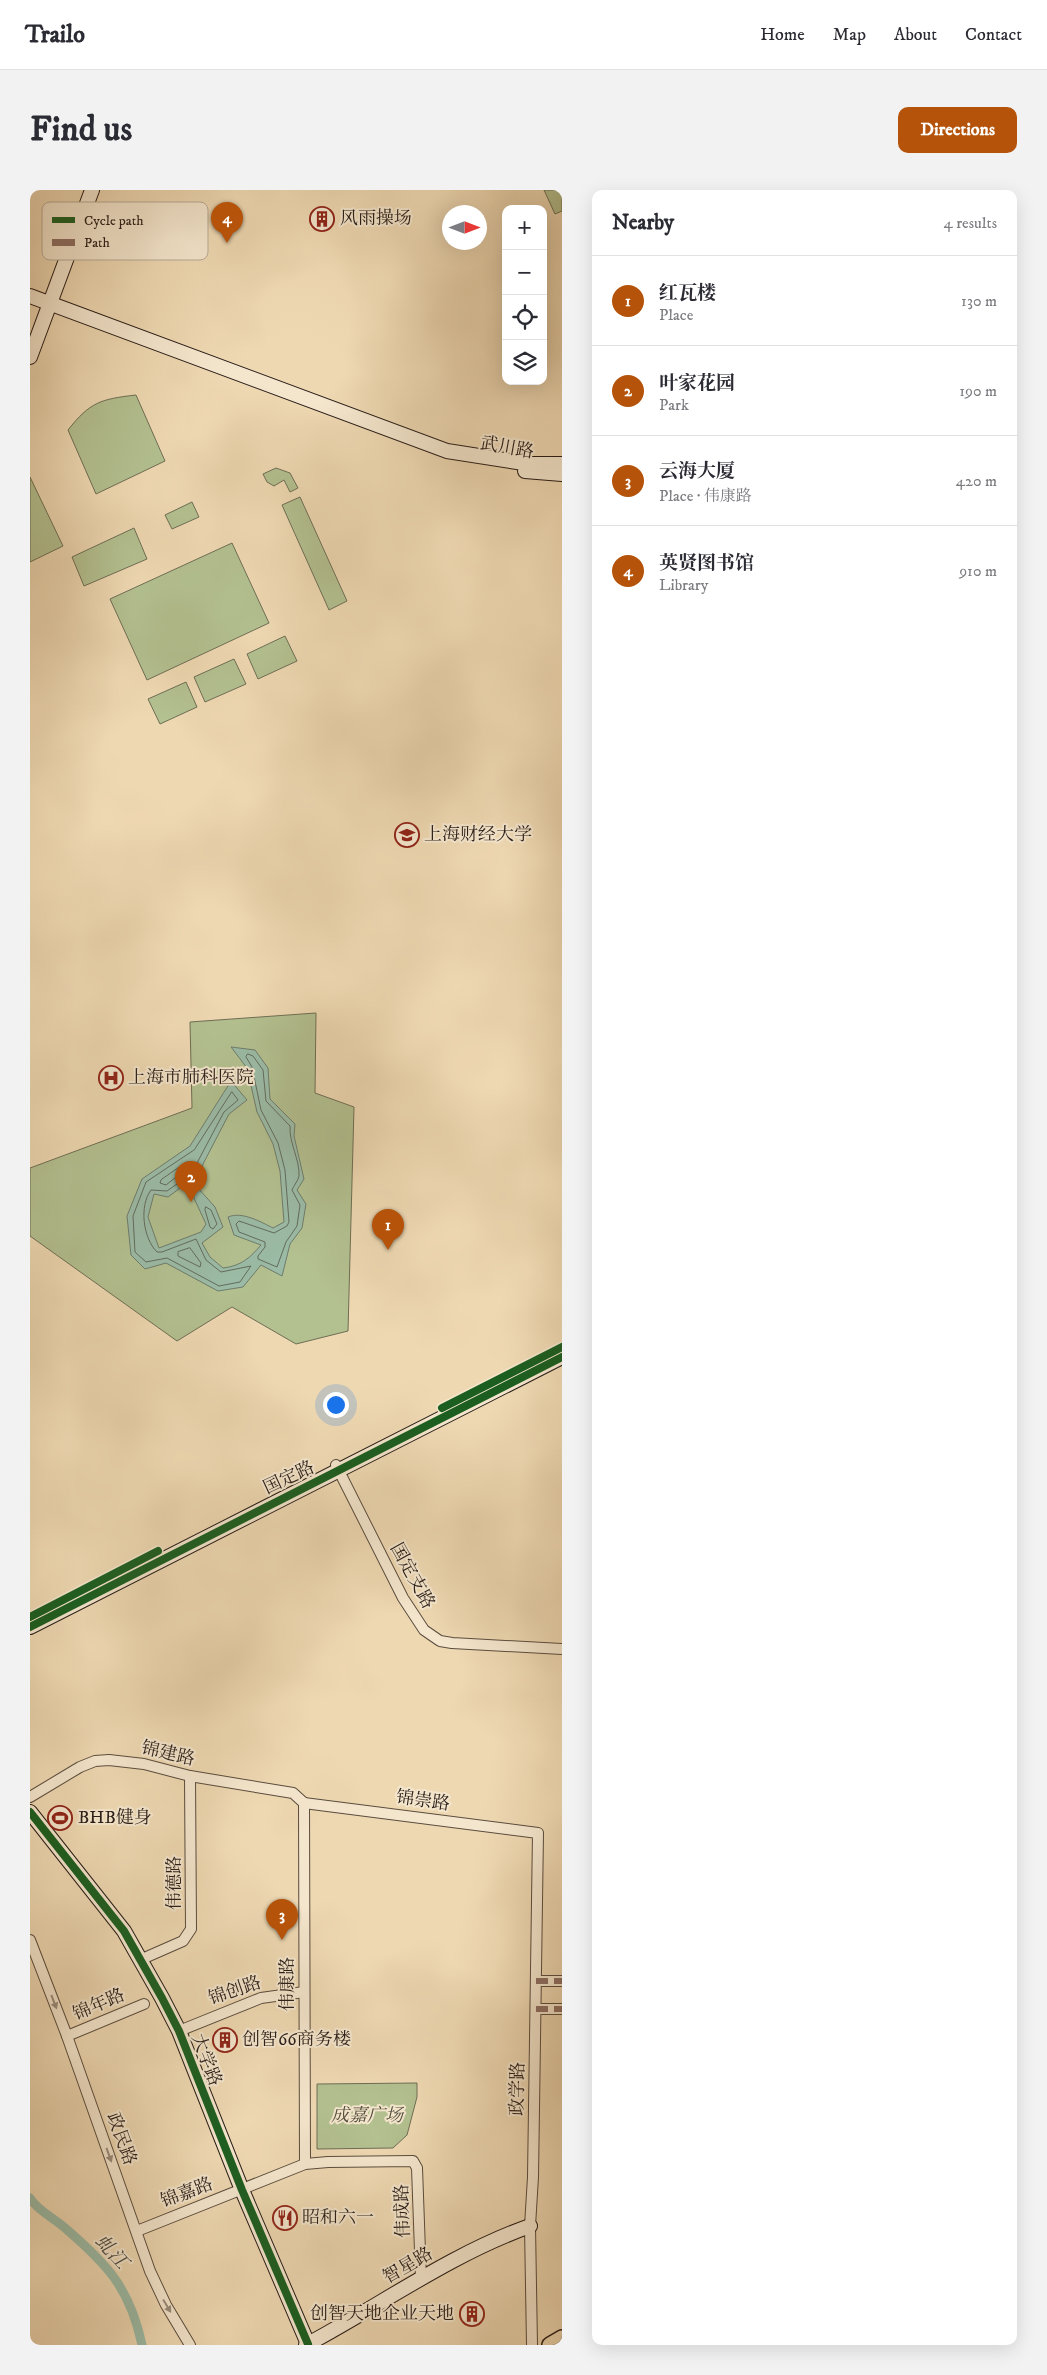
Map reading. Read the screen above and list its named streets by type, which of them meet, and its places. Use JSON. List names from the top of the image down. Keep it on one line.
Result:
{"streets":{"street":["武川路","国定路","国定支路","锦建路","锦崇路","伟德路","伟康路","锦创路","锦年路","大学路","政学路","政民路","锦嘉路","伟成路","智星路"]},"crossings":[["国定路","国定支路"],["锦建路","锦崇路"],["锦建路","伟德路"],["锦建路","伟康路"],["锦崇路","伟康路"],["锦崇路","政学路"],["伟德路","大学路"],["伟康路","锦创路"],["伟康路","锦嘉路"],["伟康路","伟成路"],["锦创路","大学路"],["锦年路","政民路"],["大学路","锦嘉路"],["大学路","智星路"],["政学路","智星路"],["政民路","锦嘉路"],["锦嘉路","伟成路"],["伟成路","智星路"]],"one_way":["政民路"],"water":["虬江"],"parks":["成嘉广场"],"places":{"building":["风雨操场","创智66商务楼","创智天地企业天地"],"school or university":["上海财经大学"],"hospital":["上海市肺科医院"],"sports":["BHB健身"],"restaurant":["昭和六一"]},"legend":["Cycle path","Path"],"north":"right","page":{"header":"Trailo","nav":["Home","Map","About","Contact"],"buttons":"Directions","title":"Find us","heading":["Nearby","4 results"],"pins":["4","2","1","3"],"map_buttons":["+","−"],"list":[{"mark":"1","name":"红瓦楼","note":"Place","value":"130 m"},{"mark":"2","name":"叶家花园","note":"Park","value":"190 m"},{"mark":"3","name":"云海大厦","note":"Place · 伟康路","value":"420 m"},{"mark":"4","name":"英贤图书馆","note":"Library","value":"910 m"}]}}
